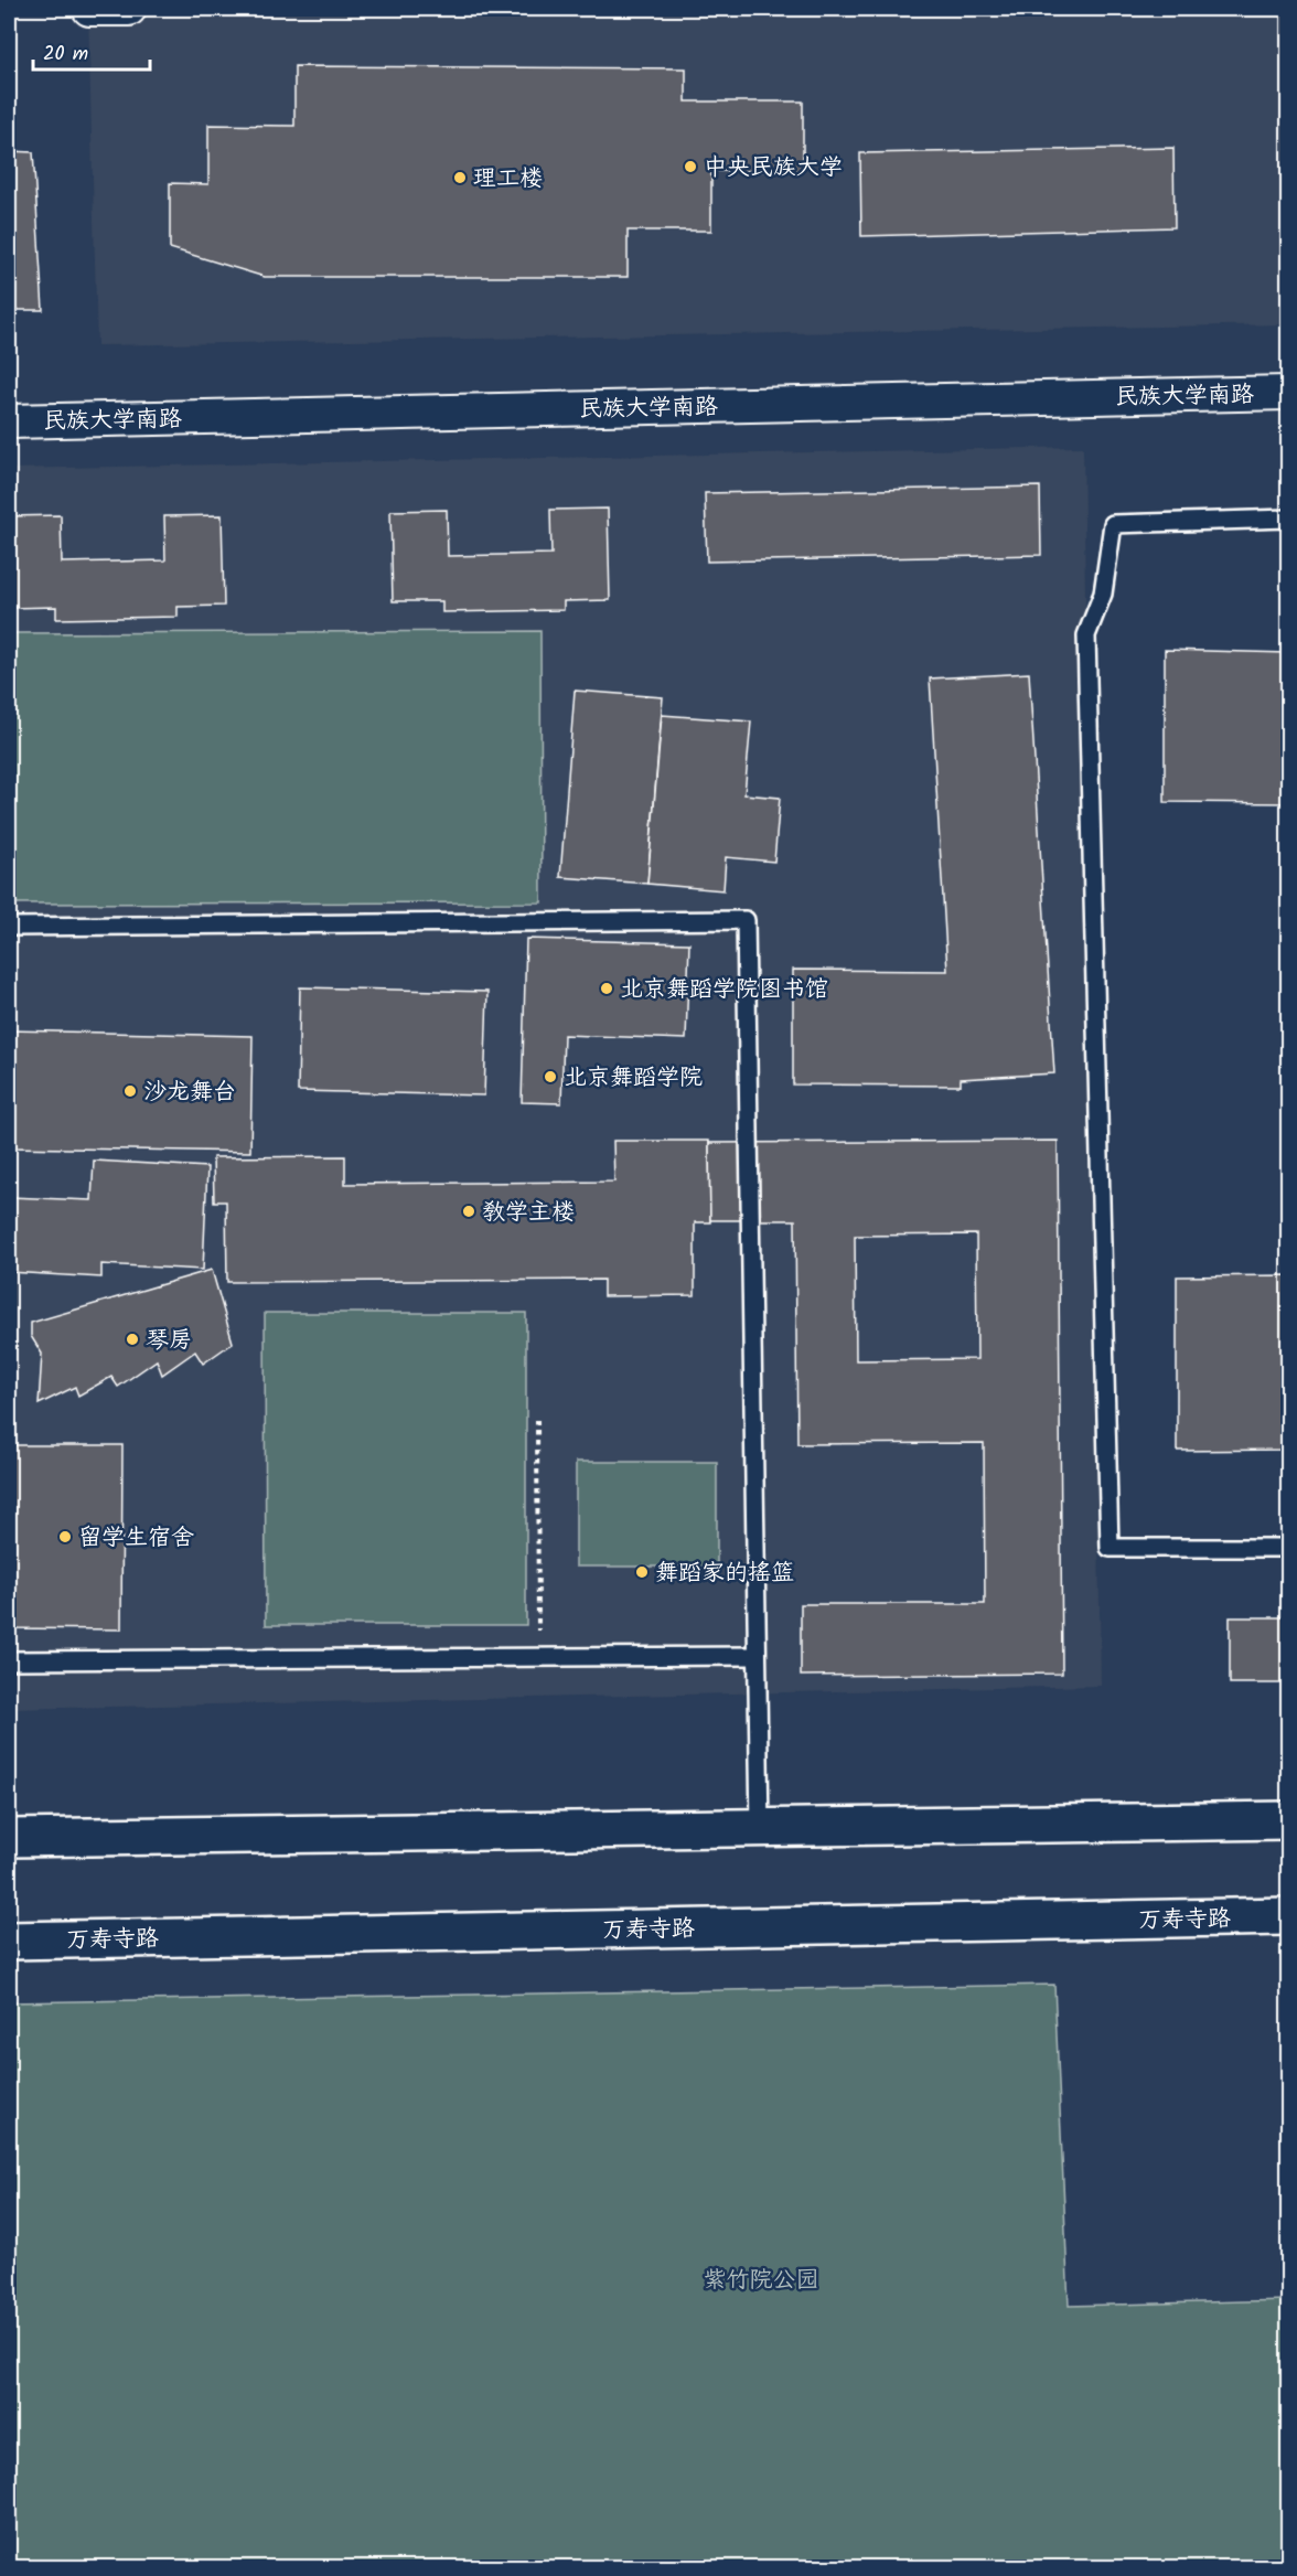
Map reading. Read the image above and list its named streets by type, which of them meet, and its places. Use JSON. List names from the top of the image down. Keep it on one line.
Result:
{"streets":{"street":["民族大学南路","万寿寺路"]},"parks":["紫竹院公园"],"places":["中央民族大学","理工楼","北京舞蹈学院图书馆","北京舞蹈学院","沙龙舞台","教学主楼","琴房","留学生宿舍","舞蹈家的摇篮"],"scale_bar":"20 m"}
